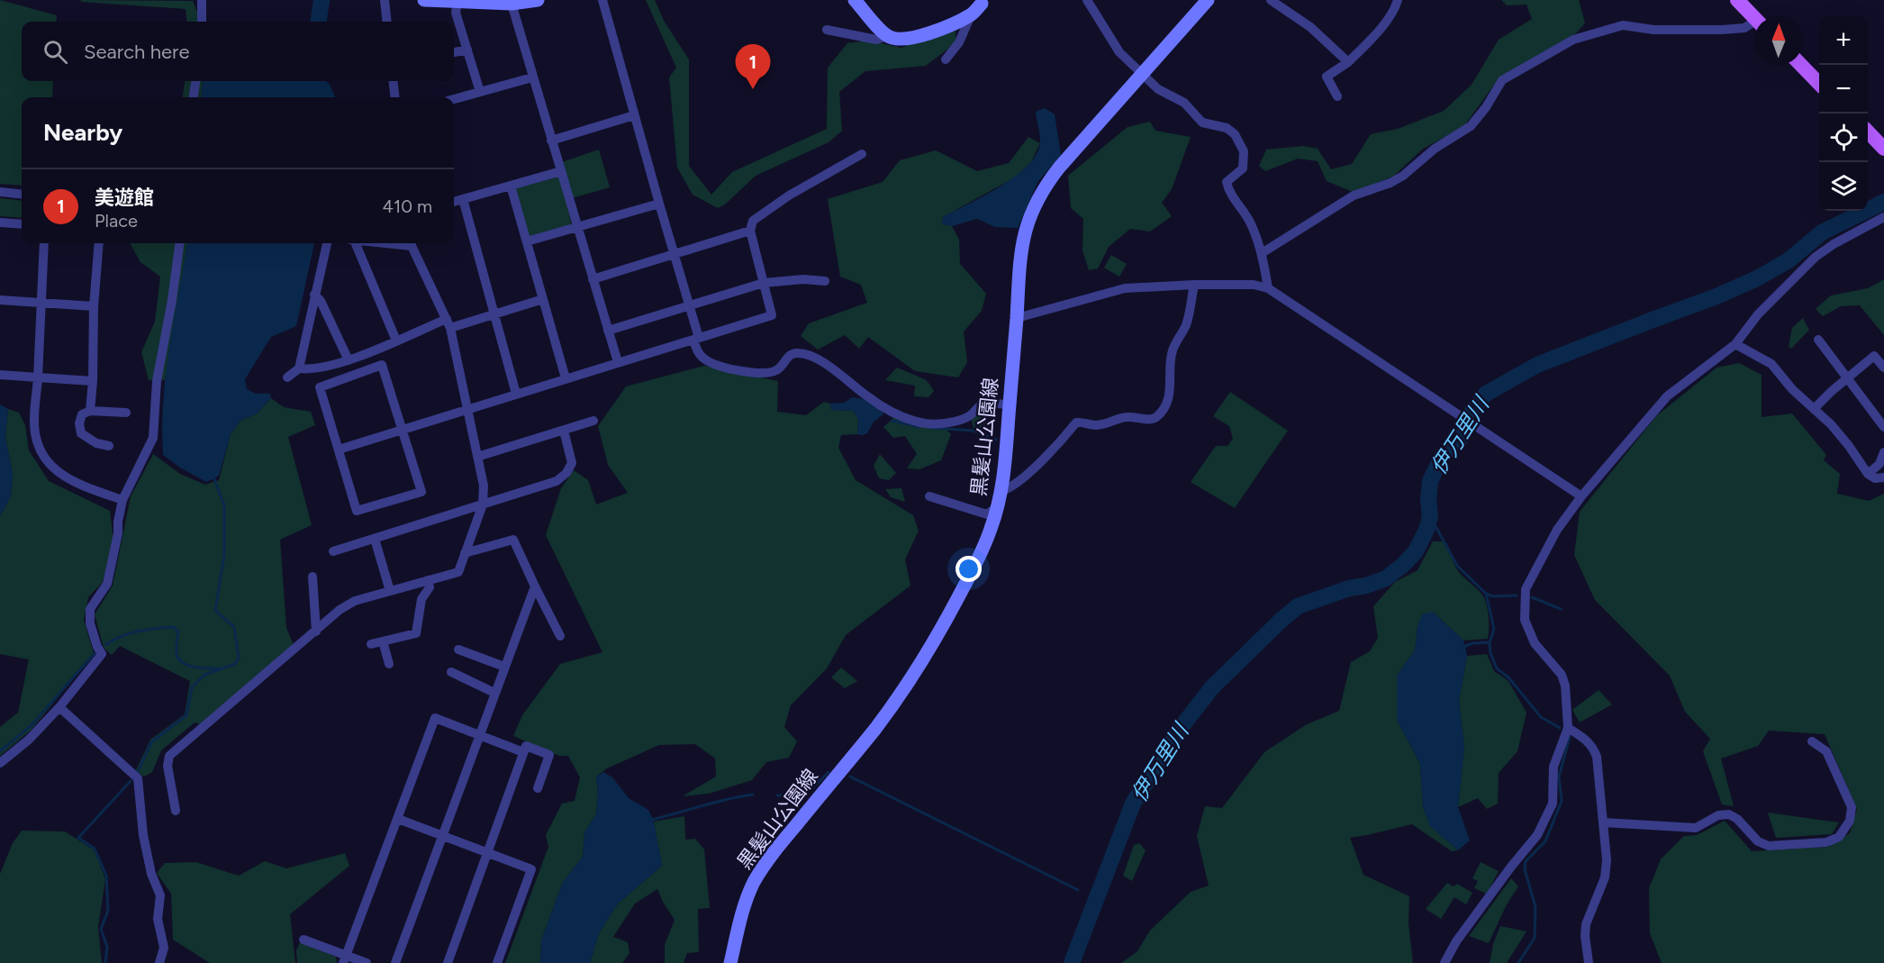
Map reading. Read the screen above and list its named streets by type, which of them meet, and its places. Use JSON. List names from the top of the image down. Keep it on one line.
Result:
{"streets":{"main road":["黒髪山公園線"]},"water":["伊万里川"],"north":"top","page":{"map_buttons":["+","−"],"search":"Search here","pins":"1","heading":"Nearby","list":[{"mark":"1","name":"美遊館","note":"Place","value":"410 m"}]}}
